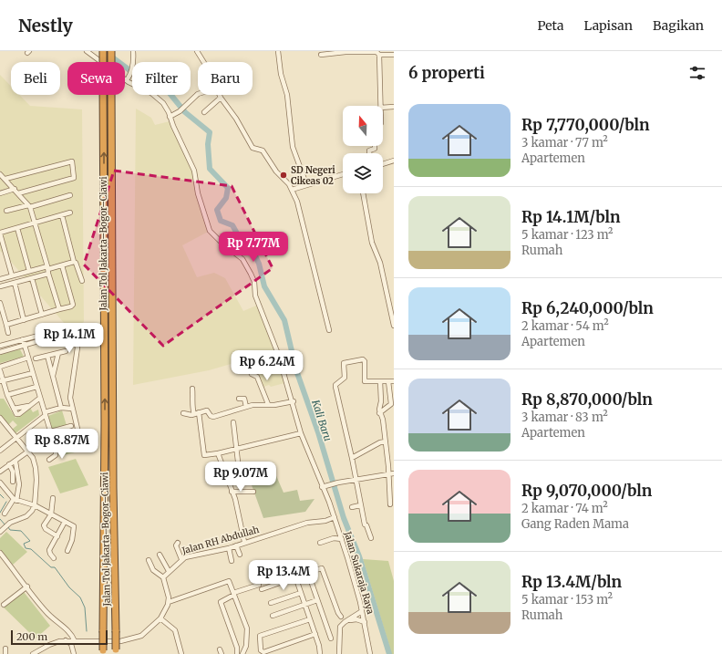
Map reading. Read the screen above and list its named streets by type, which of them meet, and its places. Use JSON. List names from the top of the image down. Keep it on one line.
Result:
{"streets":{"highway":["Jalan Tol Jakarta–Bogor–Ciawi"],"street":["Jalan RH Abdullah","Jalan Sukaraja Raya"]},"crossings":[["Jalan RH Abdullah","Jalan Sukaraja Raya"]],"water":["Kali Baru"],"places":["SD Negeri Cikeas 02"],"scale_bar":"200 m","north":"top","page":{"header":"Nestly","nav":["Peta","Lapisan","Bagikan"],"heading":"6 properti","chip":["Beli","Sewa","Filter","Baru"],"list":[{"name":"Rp 7,770,000/bln","note":"3 kamar · 77 m² · Apartemen"},{"name":"Rp 14.1M/bln","note":"5 kamar · 123 m² · Rumah"},{"name":"Rp 6,240,000/bln","note":"2 kamar · 54 m² · Apartemen"},{"name":"Rp 8,870,000/bln","note":"3 kamar · 83 m² · Apartemen"},{"name":"Rp 9,070,000/bln","note":"2 kamar · 74 m² · Gang Raden Mama"},{"name":"Rp 13.4M/bln","note":"5 kamar · 153 m² · Rumah"}],"price":["Rp 7.77M","Rp 14.1M","Rp 6.24M","Rp 8.87M","Rp 9.07M","Rp 13.4M"],"scale":"200 m"}}
